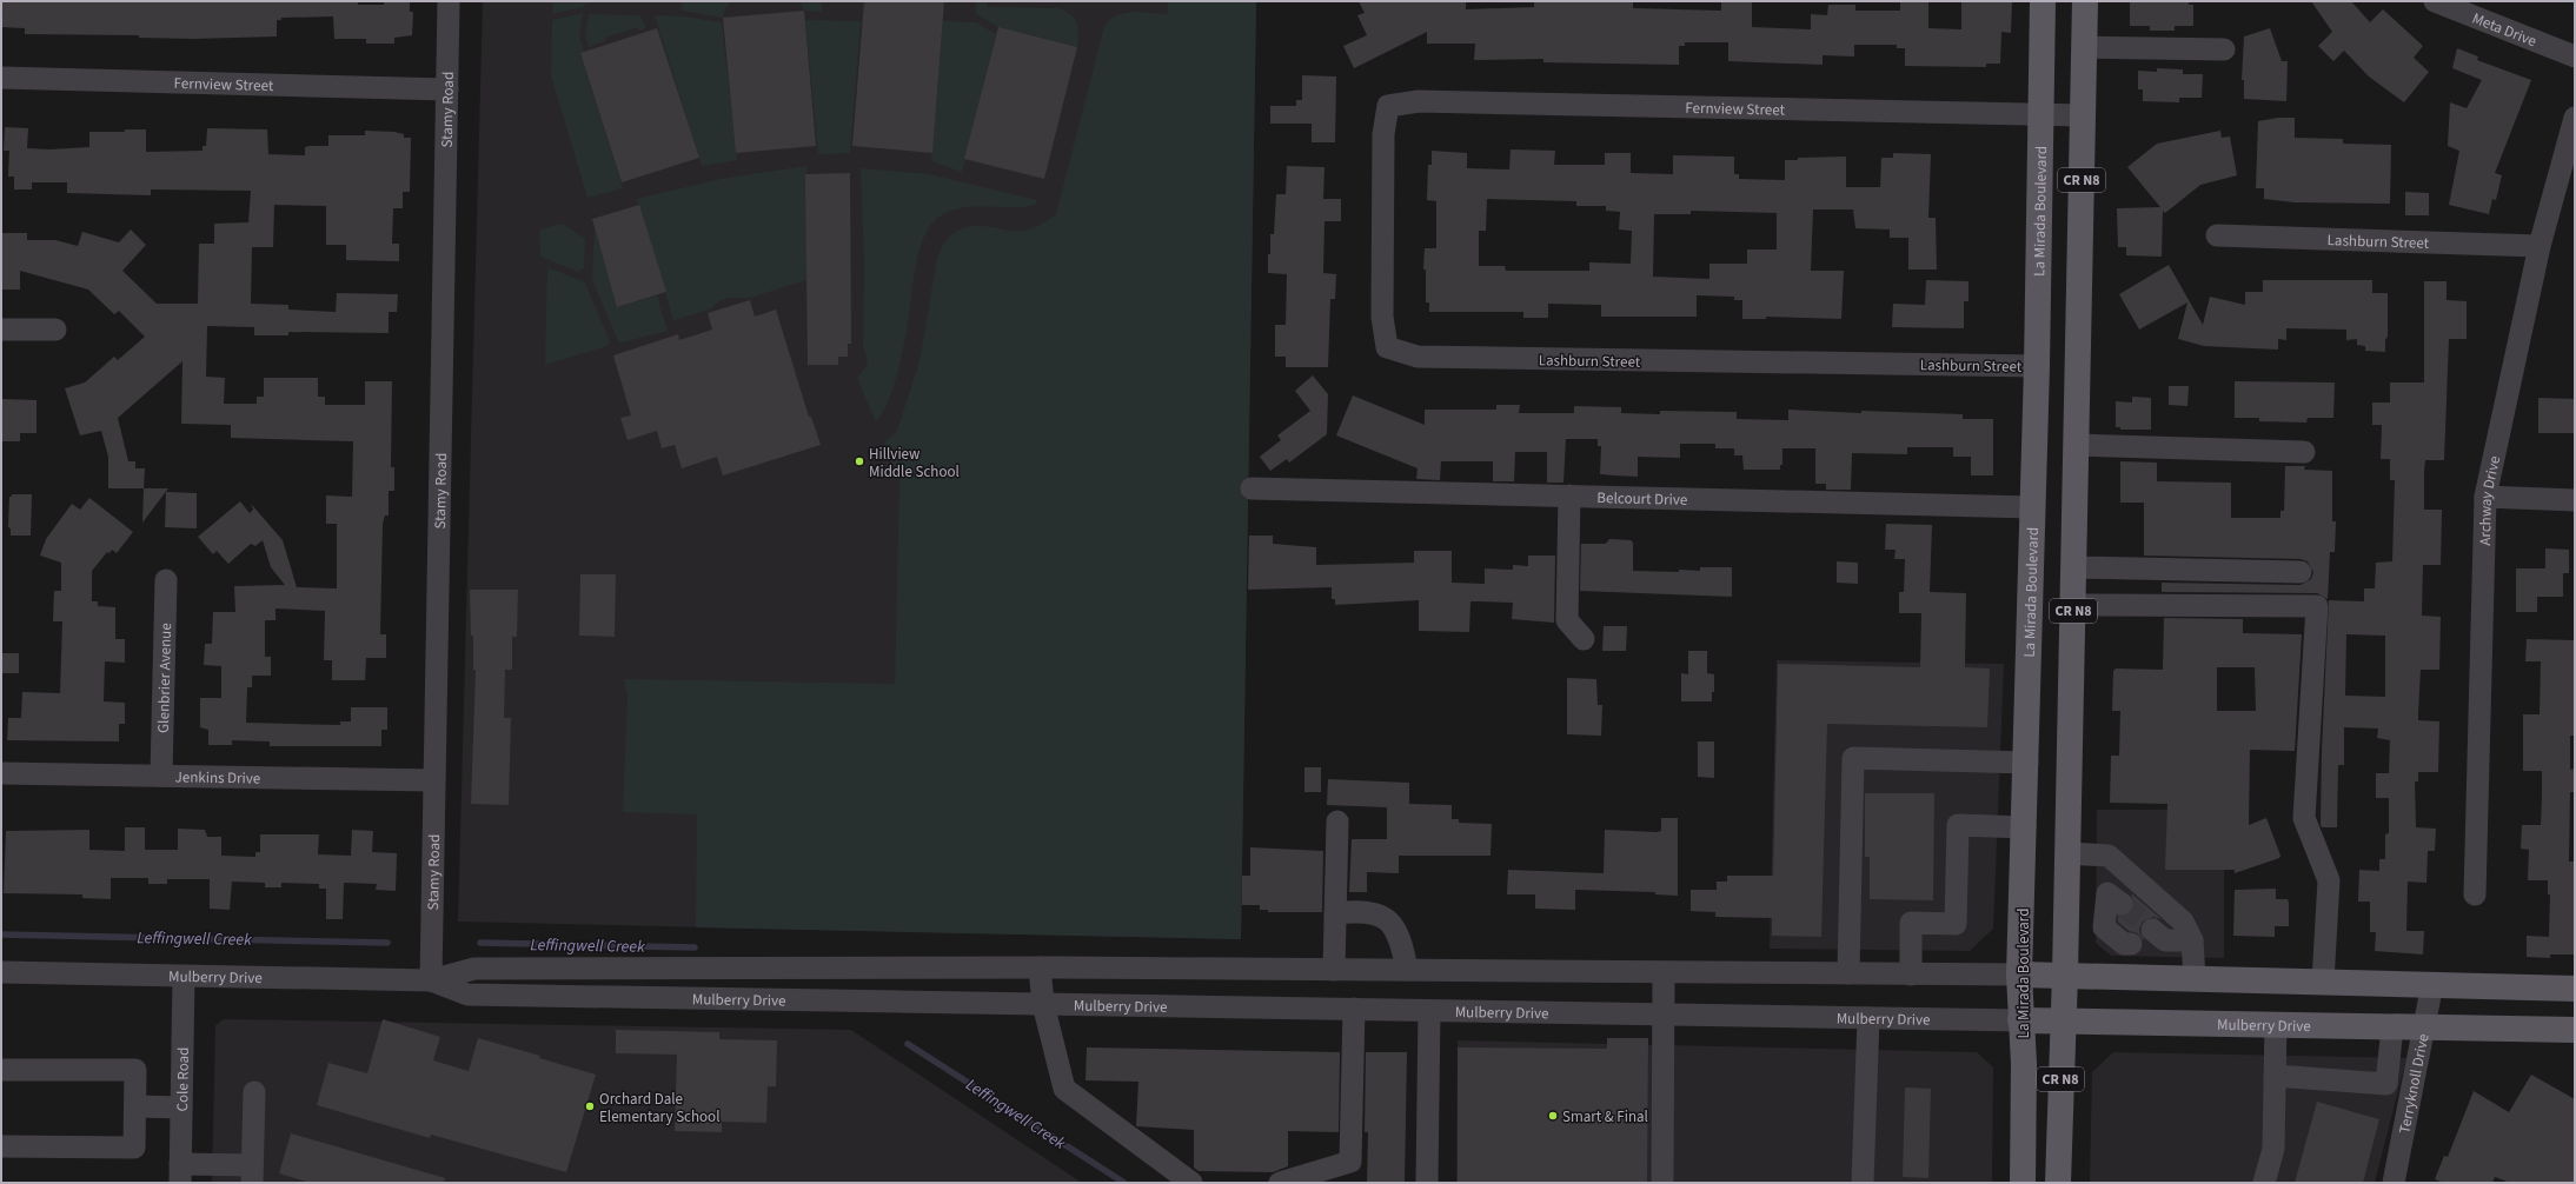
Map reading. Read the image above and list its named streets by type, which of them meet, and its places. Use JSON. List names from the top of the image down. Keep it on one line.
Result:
{"streets":{"main road":["CR N8","La Mirada Boulevard","Mulberry Drive"],"street":["Meta Drive","Fernview Street","Stamy Road","Lashburn Street","Belcourt Drive","Archway Drive","Glenbrier Avenue","Jenkins Drive","Cole Road","Terryknoll Drive"]},"crossings":[["Fernview Street","Stamy Road"],["Fernview Street","CR N8"],["Fernview Street","La Mirada Boulevard"],["Fernview Street","Lashburn Street"],["Stamy Road","Jenkins Drive"],["Stamy Road","Mulberry Drive"],["CR N8","Mulberry Drive"],["La Mirada Boulevard","Lashburn Street"],["La Mirada Boulevard","Belcourt Drive"],["La Mirada Boulevard","Mulberry Drive"],["Lashburn Street","Archway Drive"],["Glenbrier Avenue","Jenkins Drive"],["Mulberry Drive","Cole Road"],["Mulberry Drive","Terryknoll Drive"]],"water":["Leffingwell Creek"],"places":["Hillview Middle School","Orchard Dale Elementary School","Smart & Final"]}
